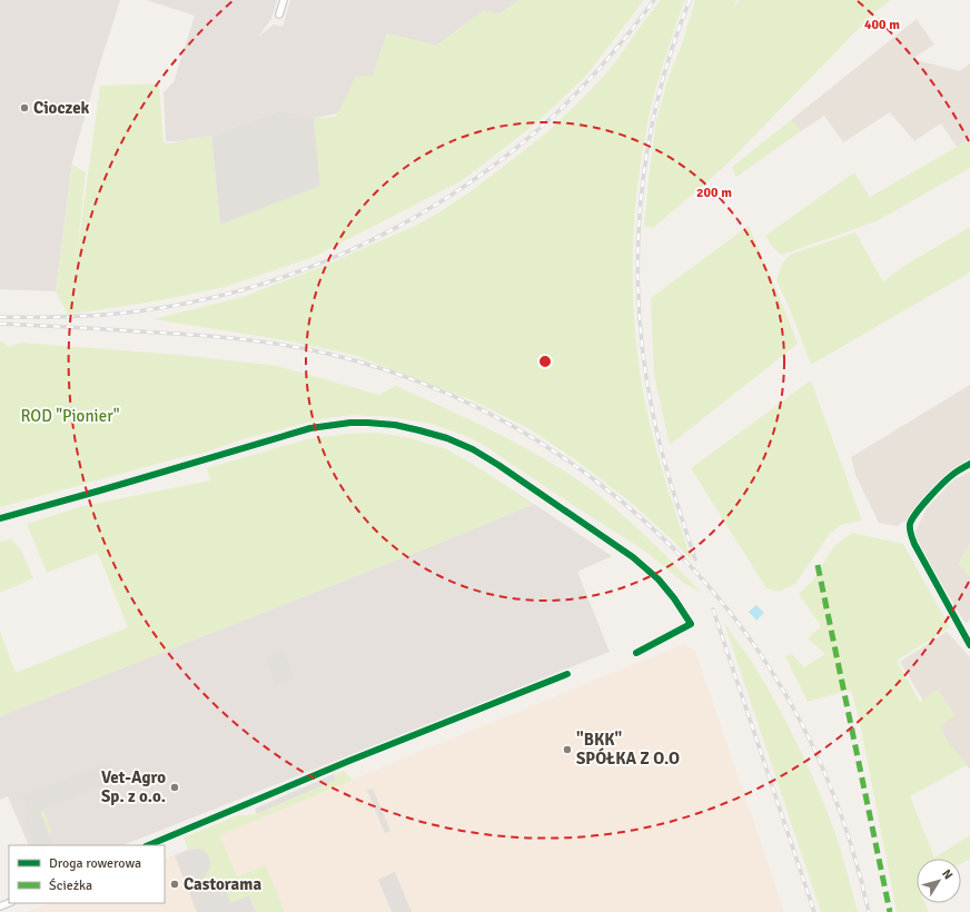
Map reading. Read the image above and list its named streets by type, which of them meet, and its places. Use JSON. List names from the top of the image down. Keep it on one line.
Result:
{"parks":["ROD \"Pionier\""],"places":["Cioczek","\"BKK\" SPÓŁKA Z O.O","Vet-Agro Sp. z o.o.","Castorama"],"legend":["Droga rowerowa","Ścieżka"],"north":"top right","rings":["400 m","200 m"]}
